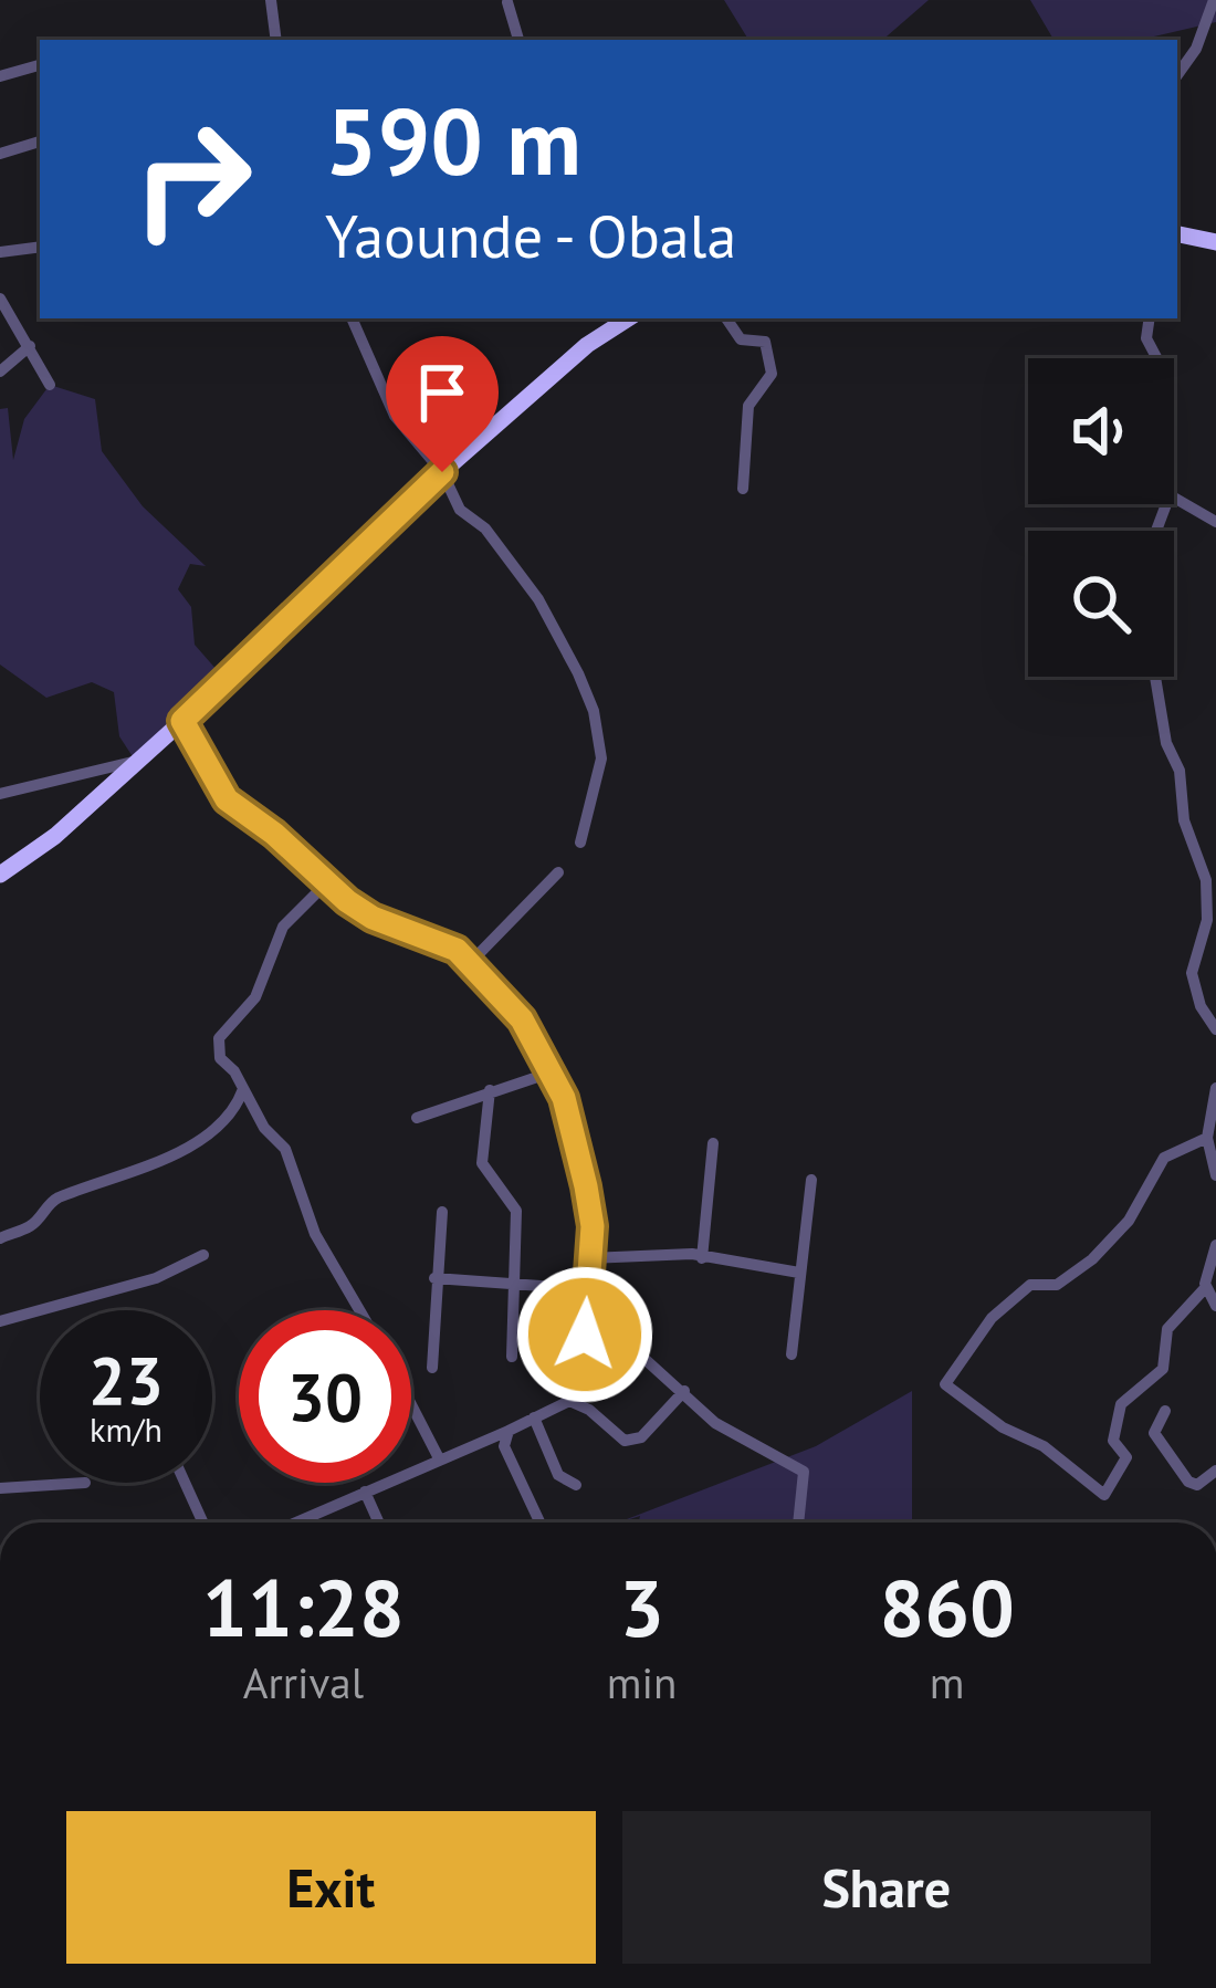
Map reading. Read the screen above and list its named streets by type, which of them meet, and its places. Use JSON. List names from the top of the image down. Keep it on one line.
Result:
{"page":{"turn":["590 m","Yaounde - Obala"],"speed":"23 km/h","limit":"30","eta":["11:28","Arrival","3","min","860","m"],"buttons":["Exit","Share"]}}
